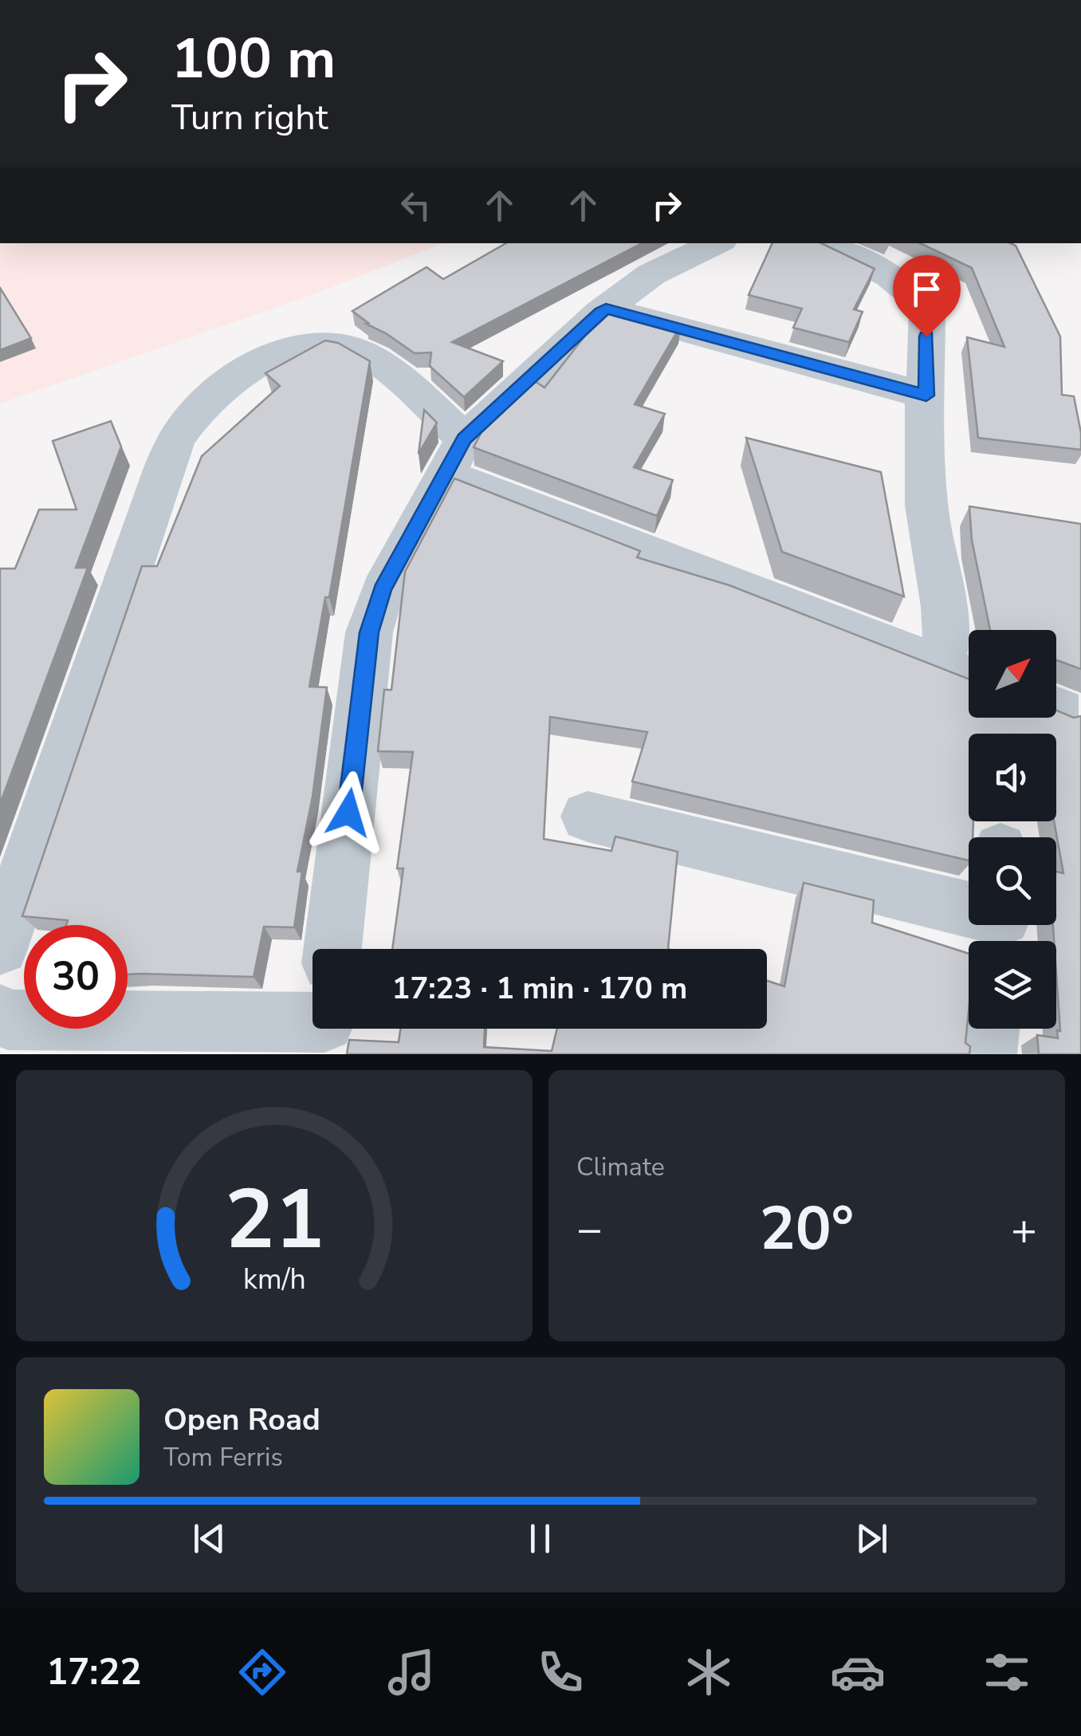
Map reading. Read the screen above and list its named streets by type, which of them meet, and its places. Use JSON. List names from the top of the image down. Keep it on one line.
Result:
{"north":"top right","page":{"turn":["100 m","Turn right"],"limit":"30","trip":"17:23 · 1 min · 170 m","tile":"Climate","heat":["−","20°","+"],"song":["Open Road","Tom Ferris"],"tabs":"17:22","gauge":["21","km/h"]}}
